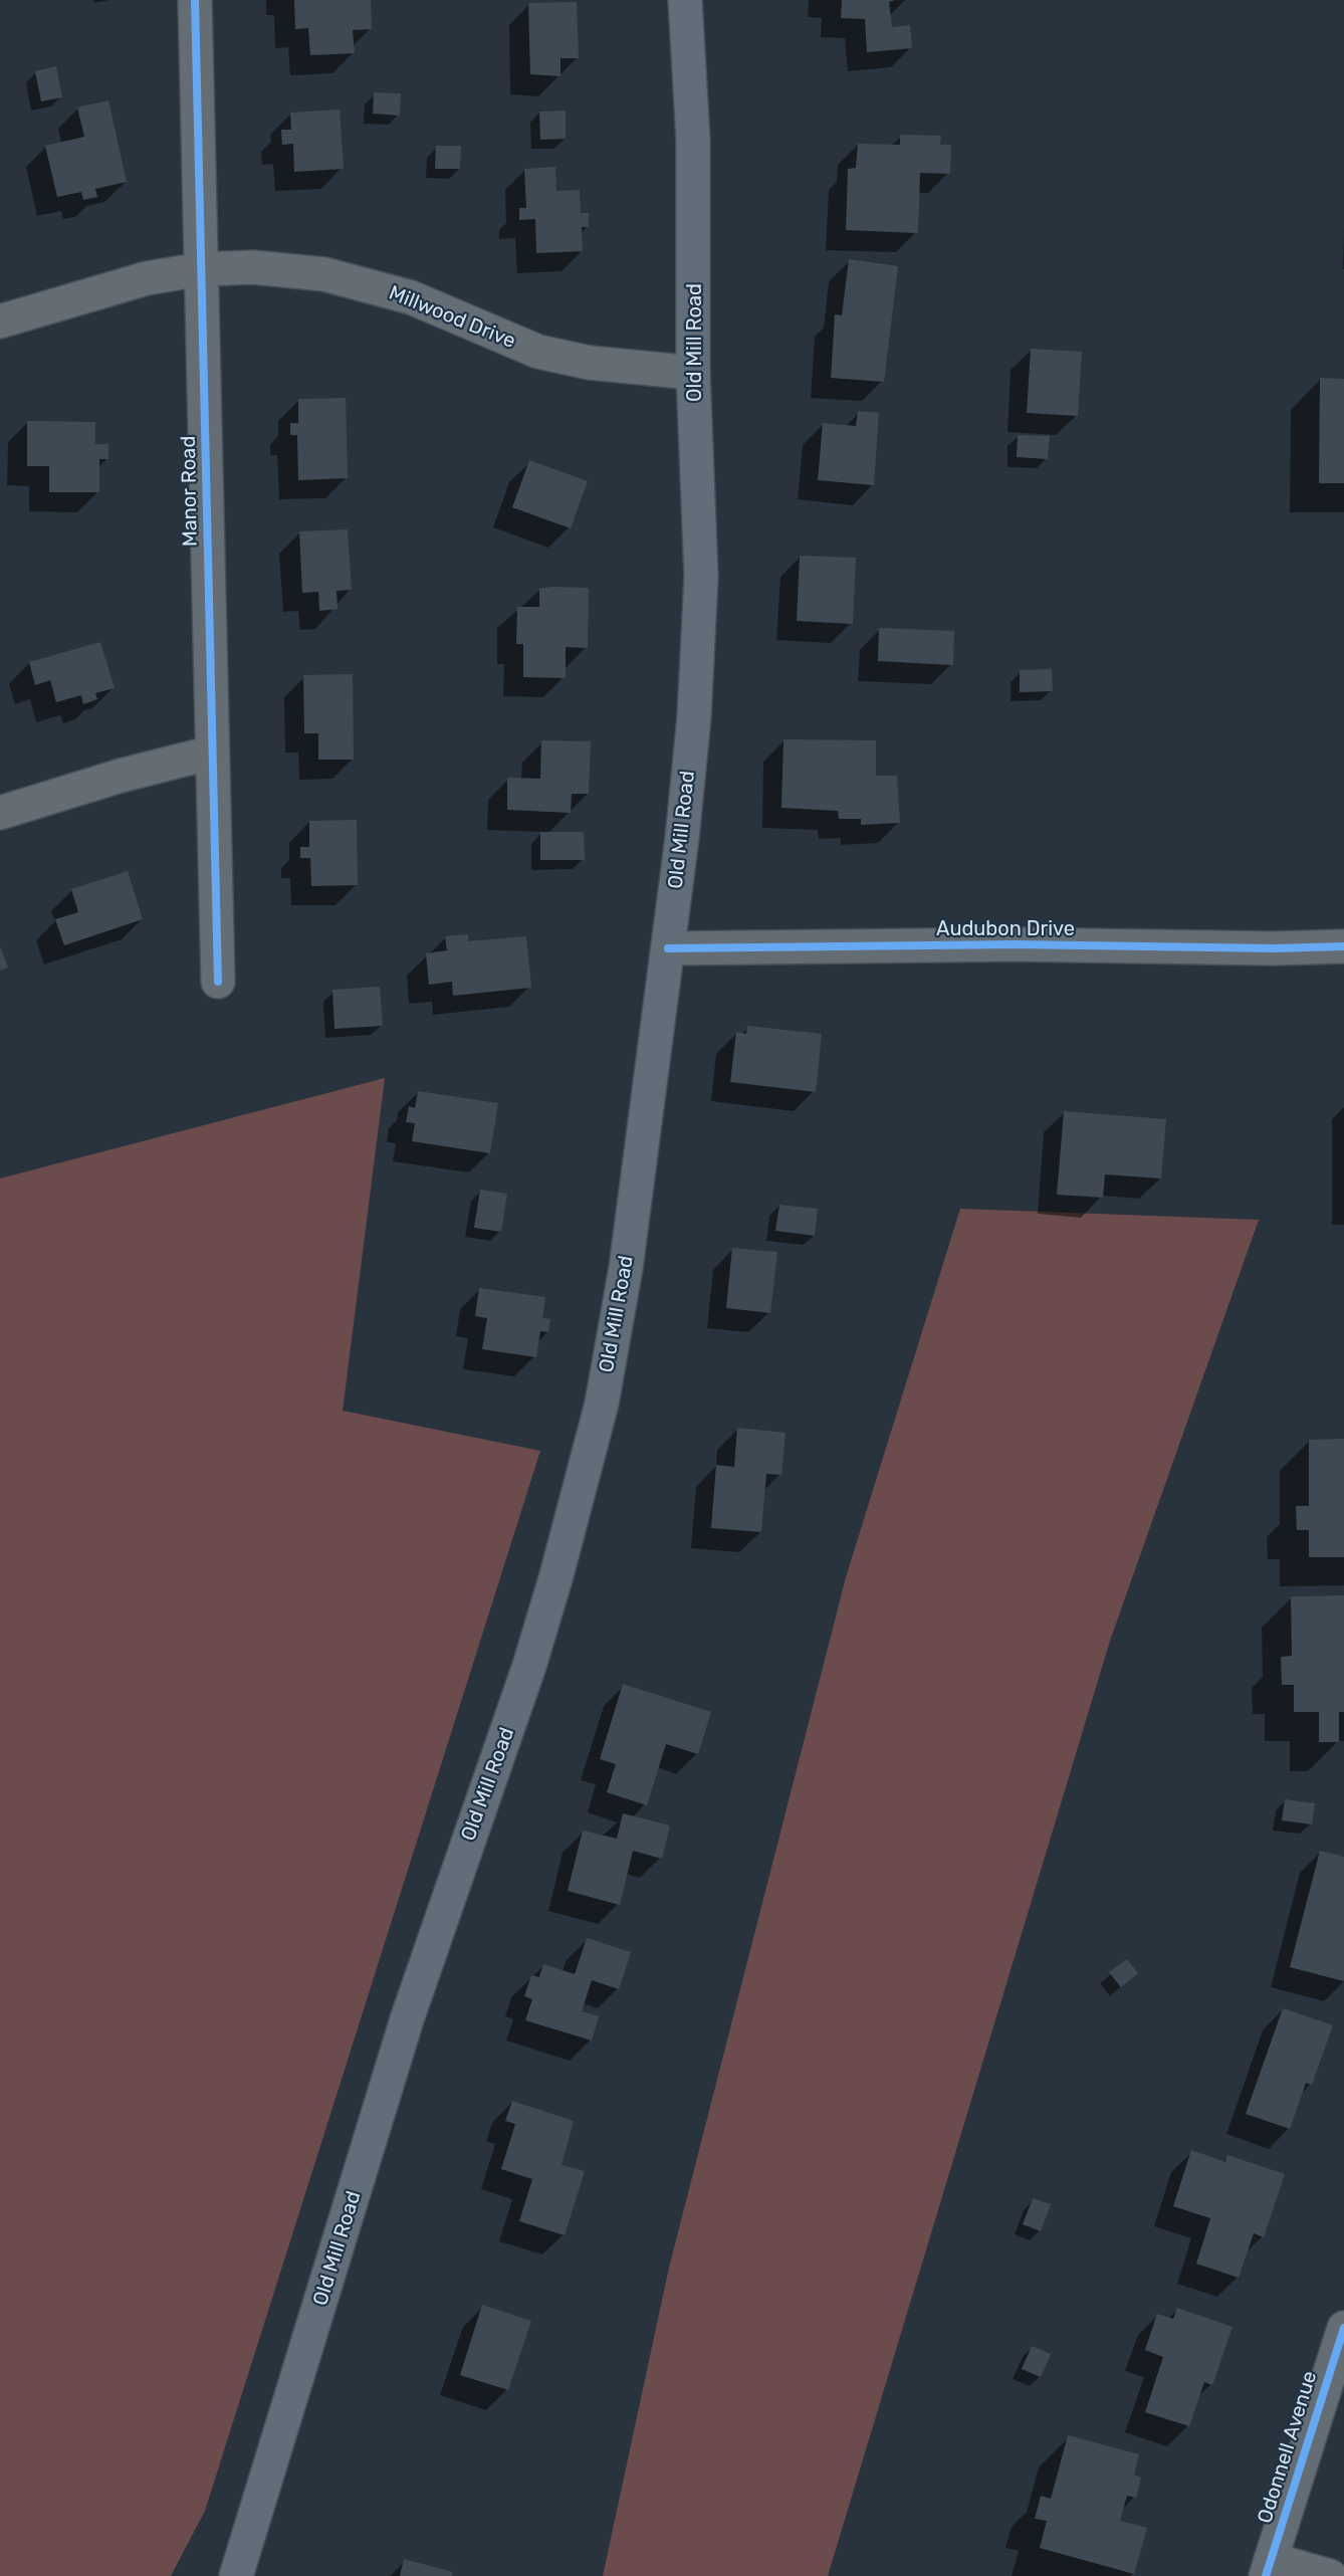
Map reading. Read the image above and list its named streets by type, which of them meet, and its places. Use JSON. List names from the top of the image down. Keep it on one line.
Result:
{"streets":{"main road":["Old Mill Road"],"street":["Millwood Drive","Manor Road","Audubon Drive","Odonnell Avenue"]},"crossings":[["Millwood Drive","Old Mill Road"],["Millwood Drive","Manor Road"],["Old Mill Road","Audubon Drive"]]}
